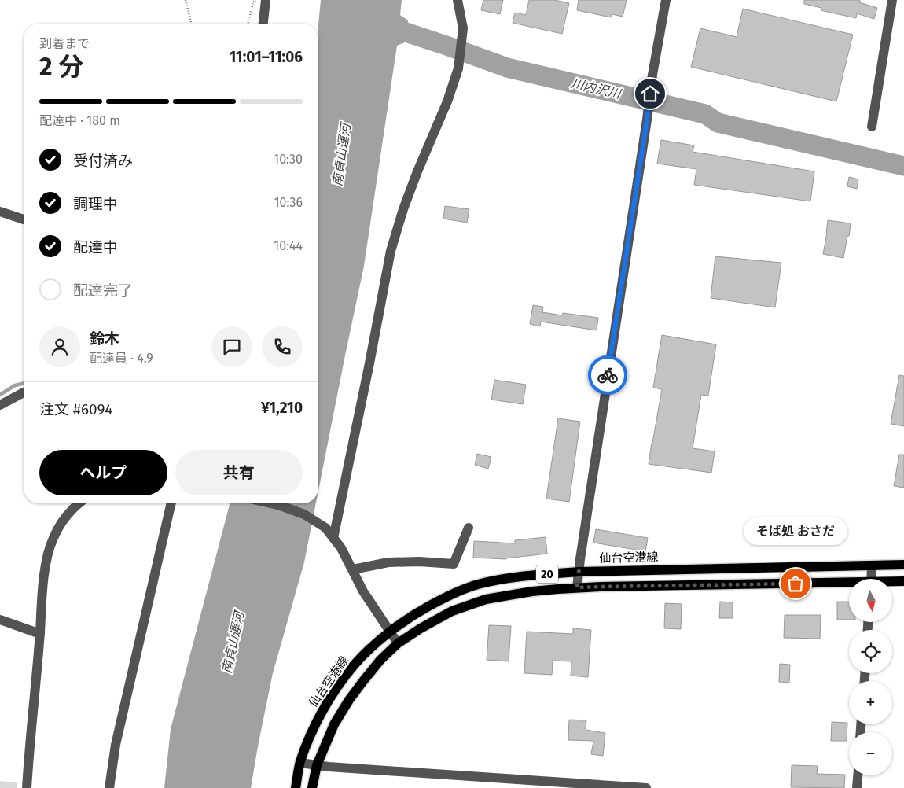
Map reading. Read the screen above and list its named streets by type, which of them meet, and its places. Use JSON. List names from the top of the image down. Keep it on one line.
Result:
{"streets":{"main road":["仙台空港線","20"]},"water":["川内沢川","南貞山運河"],"places":["そば処 おさだ"],"north":"bottom","page":{"heading":["2 分","到着まで","11:01–11:06"],"panel":["鈴木","配達員 · 4.9","注文 #6094","¥1,210"],"bar":"配達中 · 180 m","list":[["受付済み","10:30"],["調理中","10:36"],["配達中","10:44"],"配達完了"],"buttons":["ヘルプ","共有"],"bubble":"そば処 おさだ","map_buttons":["+","−"]}}
